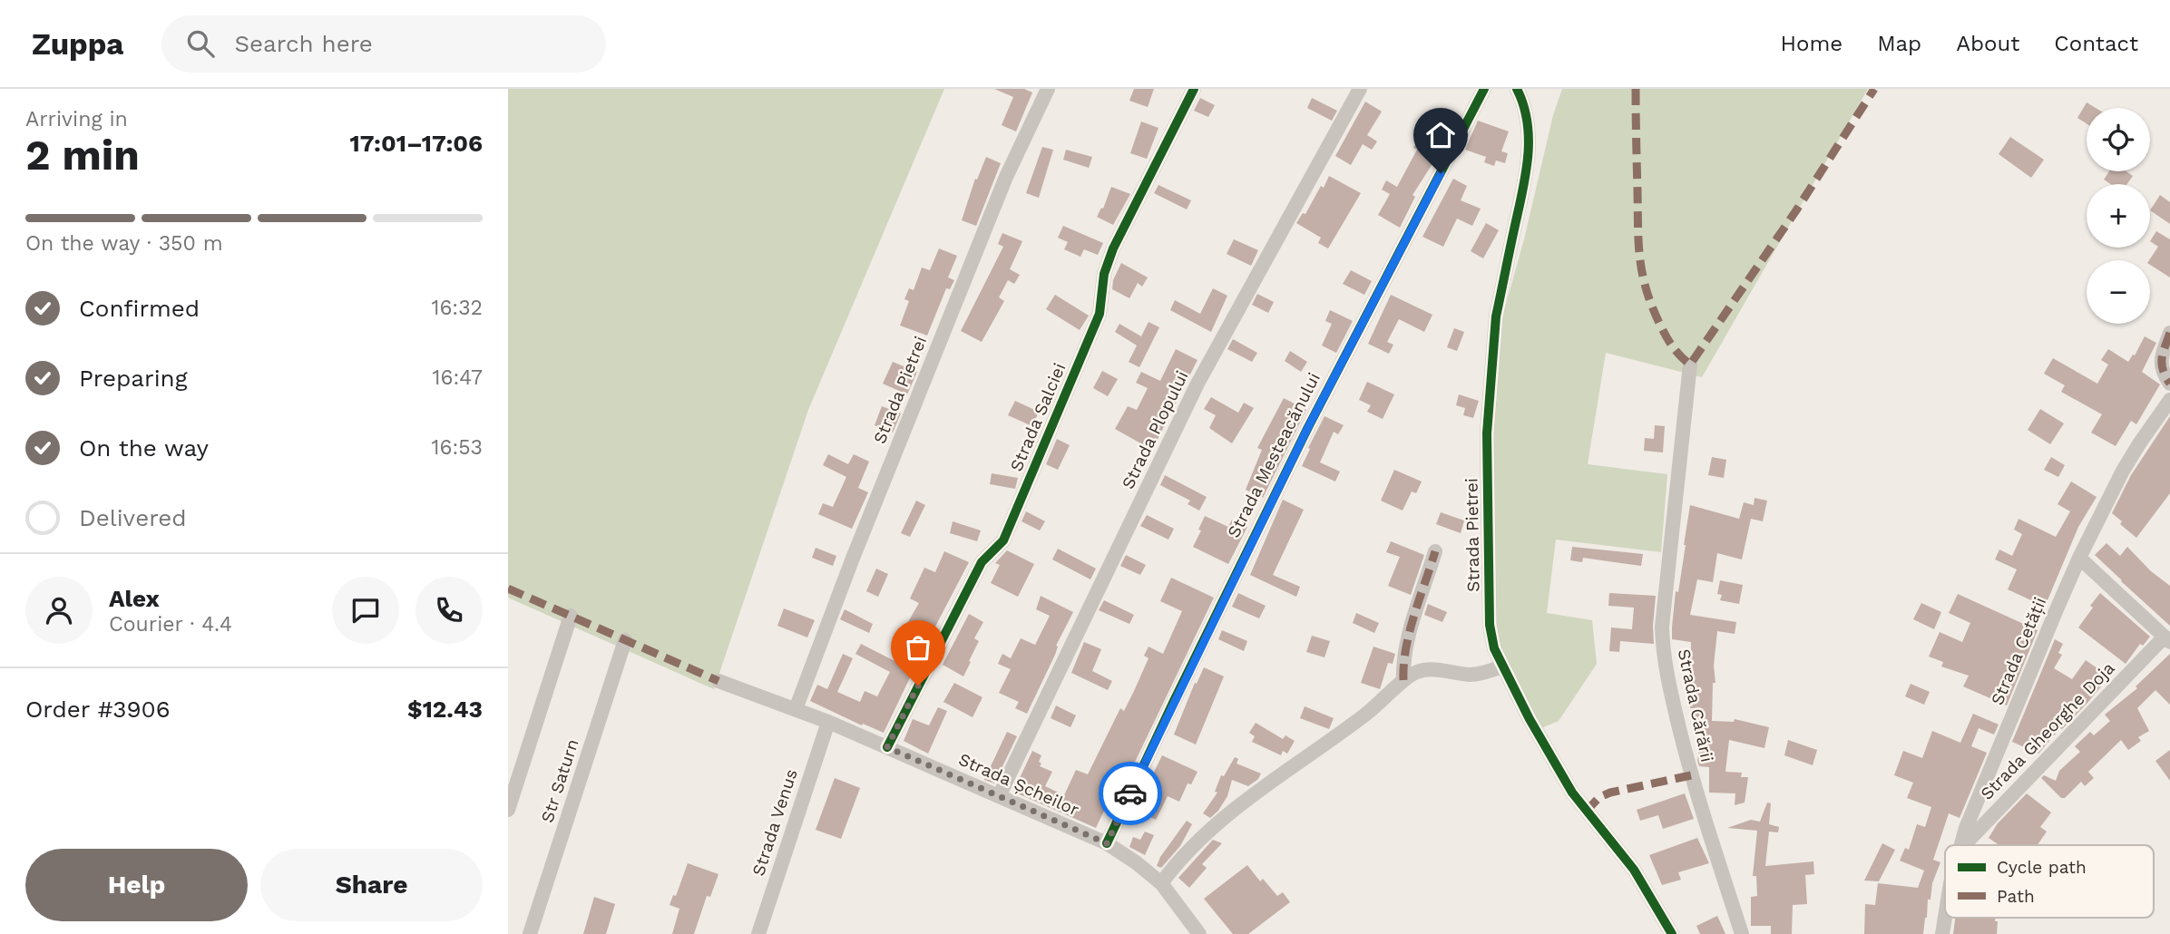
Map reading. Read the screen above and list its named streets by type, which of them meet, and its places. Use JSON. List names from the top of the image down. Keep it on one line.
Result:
{"streets":{"street":["Strada Pietrei","Strada Salciei","Strada Plopului","Strada Mesteacănului","Strada Cetății","Strada Cărării","Strada Gheorghe Doja","Str Saturn","Strada Șcheilor","Strada Venus"]},"crossings":[["Strada Pietrei","Strada Șcheilor"],["Strada Salciei","Strada Șcheilor"],["Strada Plopului","Strada Șcheilor"],["Strada Mesteacănului","Strada Șcheilor"],["Strada Șcheilor","Strada Venus"]],"legend":["Cycle path","Path"],"page":{"header":"Zuppa","search":"Search here","nav":["Home","Map","About","Contact"],"heading":["2 min","Arriving in","17:01–17:06"],"panel":["Alex","Courier · 4.4","Order #3906","$12.43"],"map_buttons":["+","−"],"bar":"On the way · 350 m","list":[["Confirmed","16:32"],["Preparing","16:47"],["On the way","16:53"],"Delivered"],"buttons":["Help","Share"]}}
